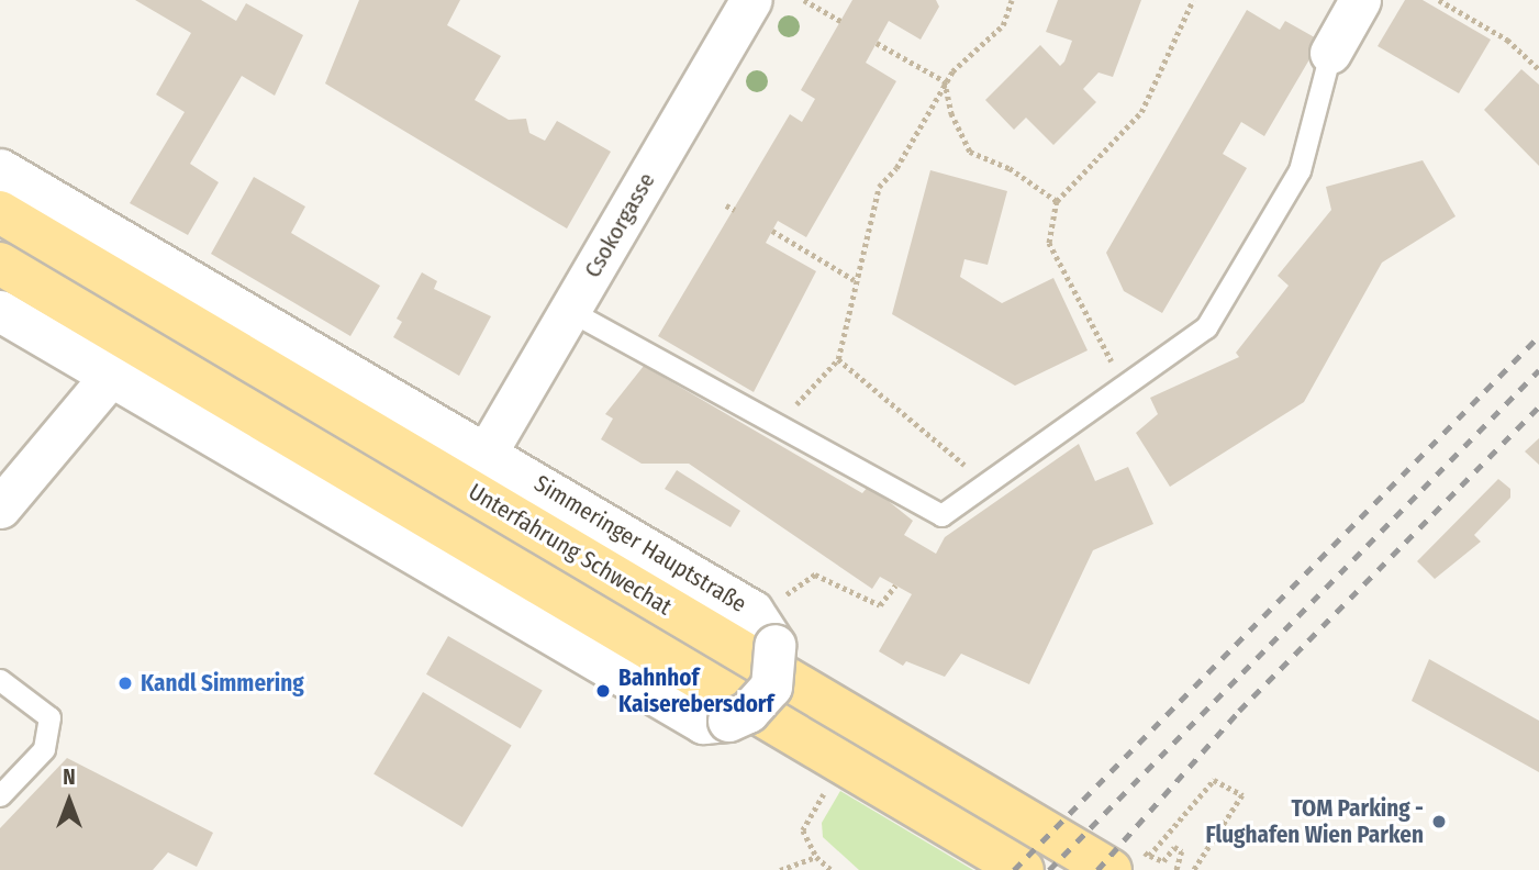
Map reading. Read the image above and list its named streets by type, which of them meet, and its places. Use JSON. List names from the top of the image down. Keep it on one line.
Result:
{"streets":{"main road":["Unterfahrung Schwechat"],"street":["Csokorgasse","Simmeringer Hauptstraße"]},"crossings":[["Csokorgasse","Simmeringer Hauptstraße"]],"places":["Kandl Simmering","Bahnhof Kaiserebersdorf","TOM Parking - Flughafen Wien Parken"],"north":"top"}
